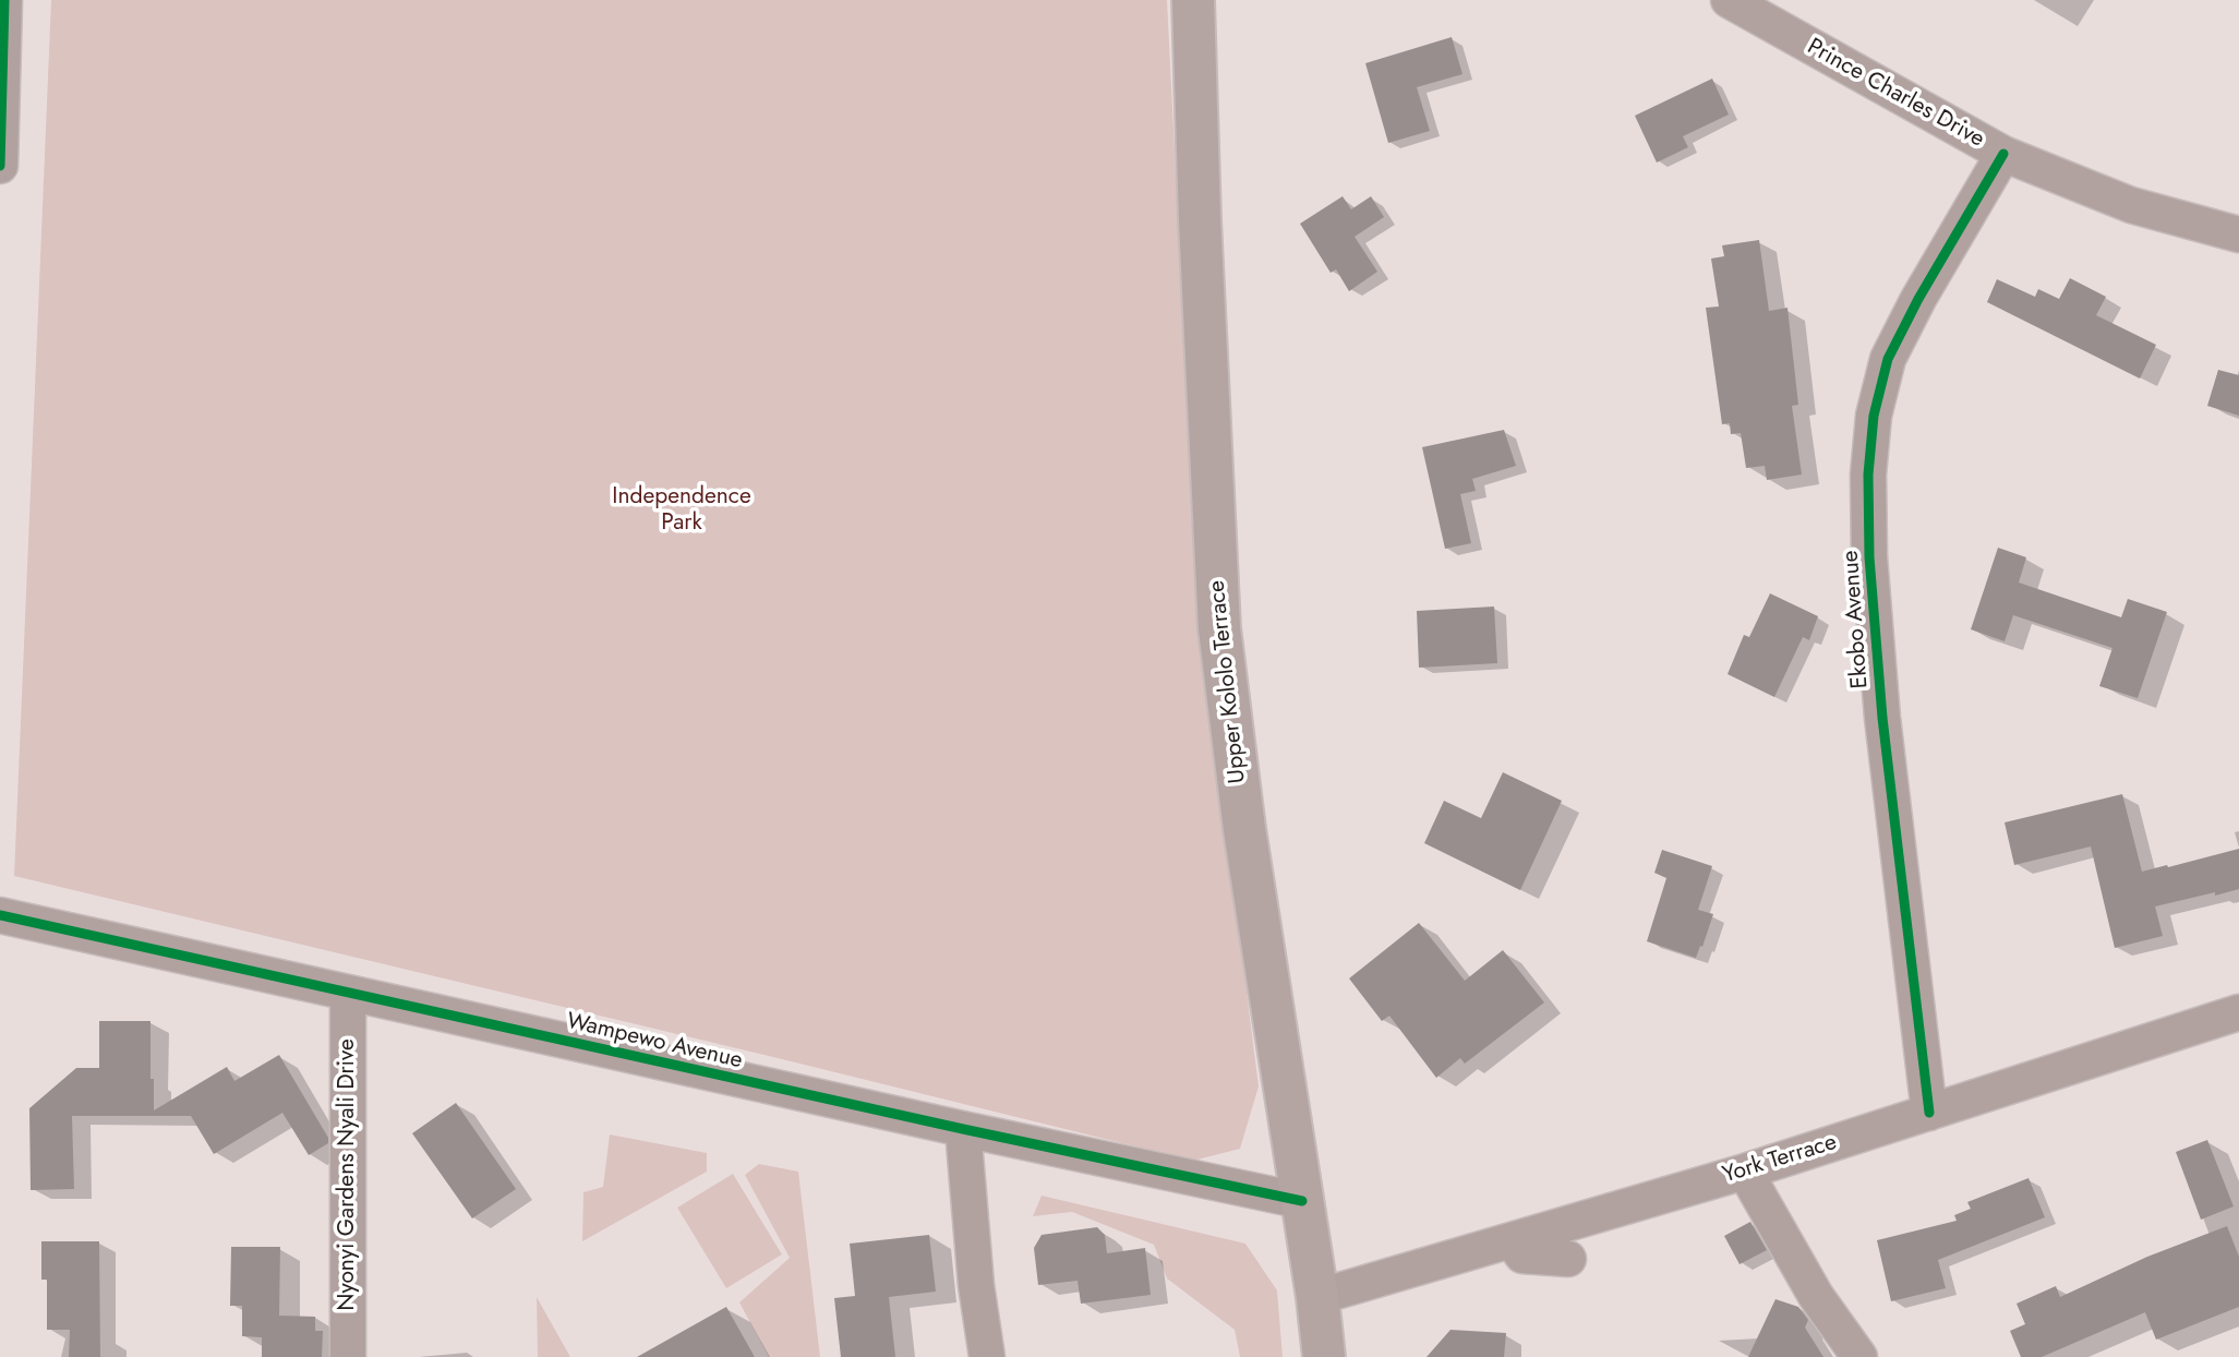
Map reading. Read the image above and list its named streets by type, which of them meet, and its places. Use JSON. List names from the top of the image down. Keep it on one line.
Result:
{"streets":{"main road":["Upper Kololo Terrace"],"street":["Prince Charles Drive","Ekobo Avenue","Wampewo Avenue","York Terrace","Nyonyi Gardens Nyali Drive"]},"crossings":[["Prince Charles Drive","Ekobo Avenue"],["Ekobo Avenue","York Terrace"],["Upper Kololo Terrace","Wampewo Avenue"],["Upper Kololo Terrace","York Terrace"],["Wampewo Avenue","Nyonyi Gardens Nyali Drive"]],"parks":["Independence Park"]}
